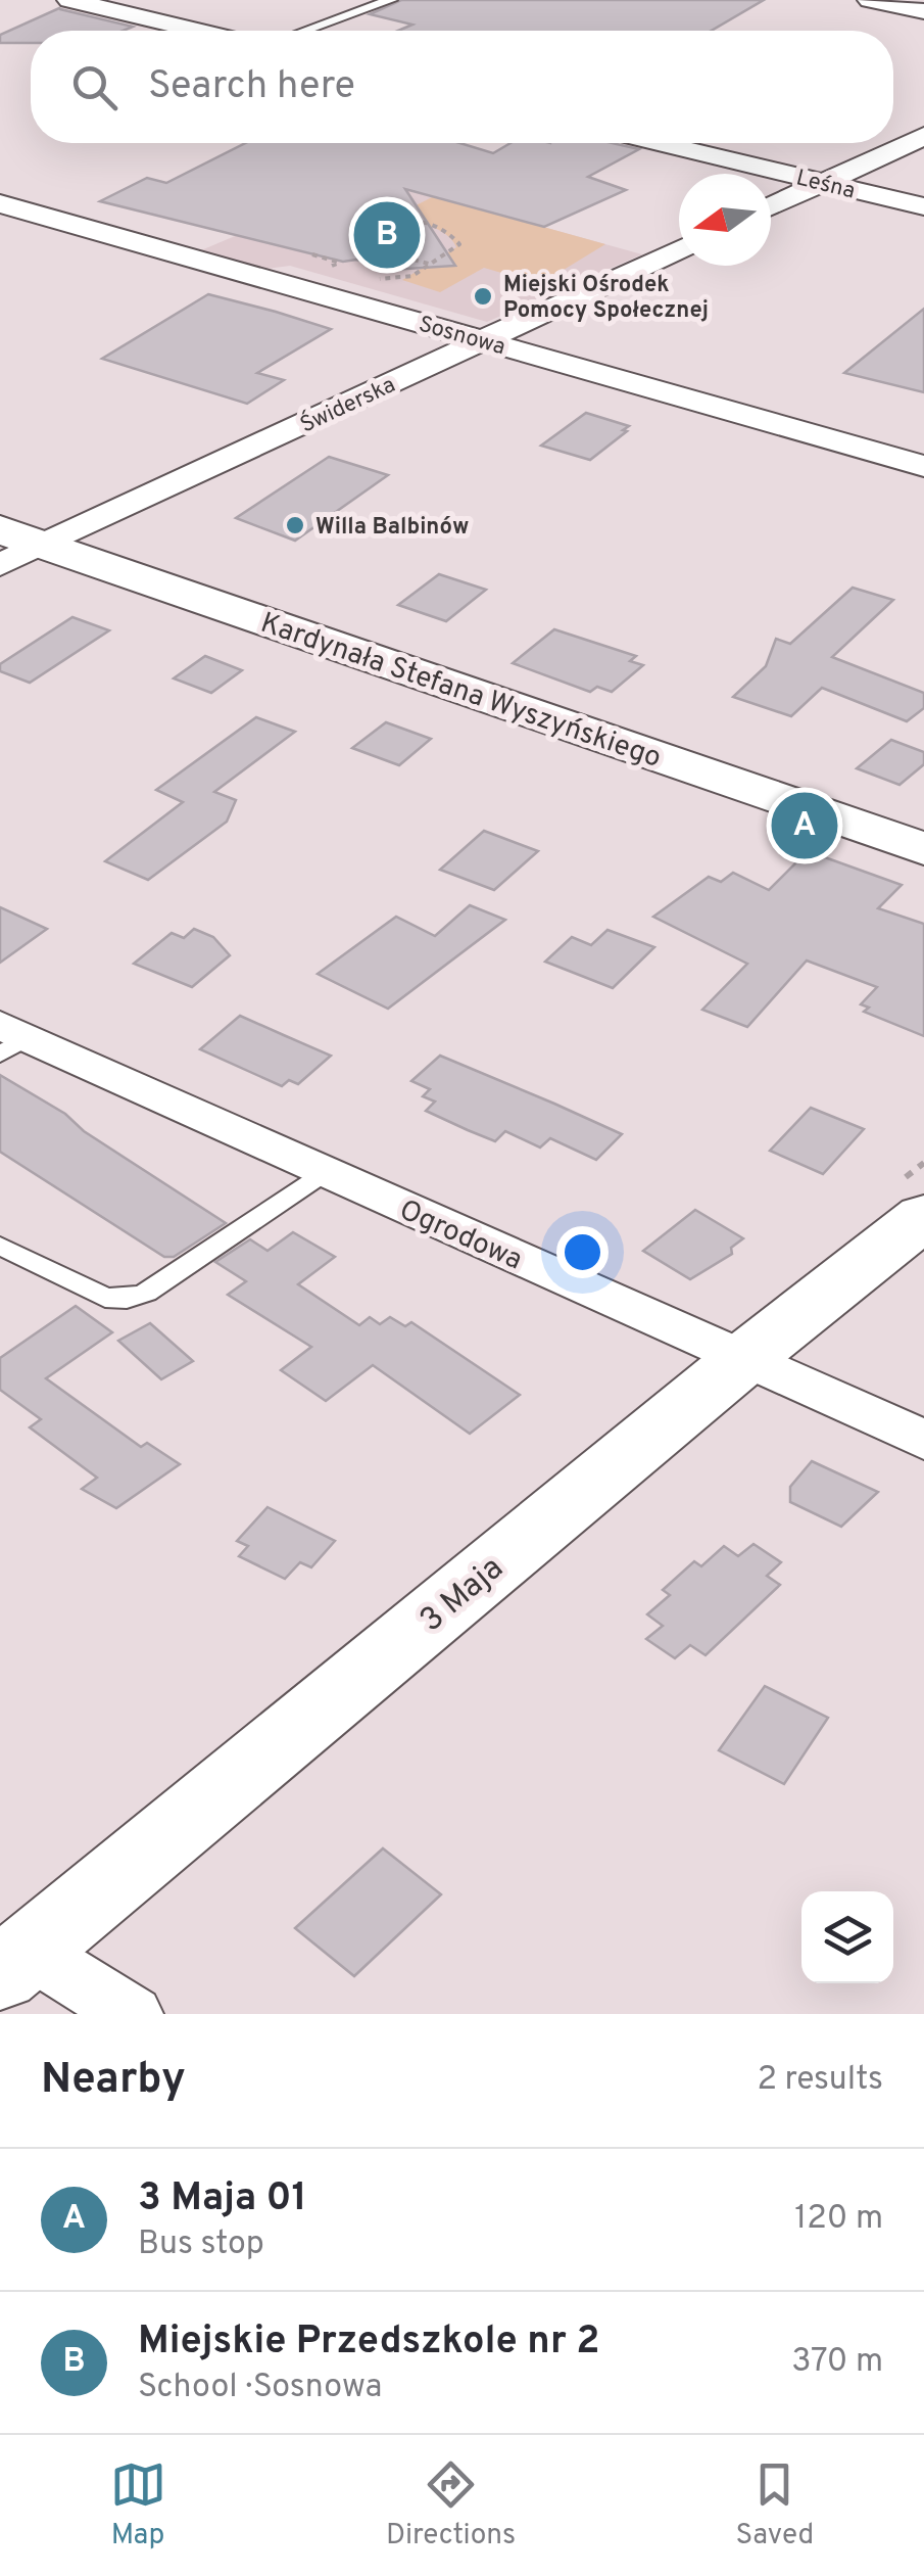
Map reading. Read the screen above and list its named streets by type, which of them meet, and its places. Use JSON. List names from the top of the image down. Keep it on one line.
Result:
{"streets":{"street":["Leśna","Sosnowa","Świderska","Kardynała Stefana Wyszyńskiego","Ogrodowa","3 Maja"]},"crossings":[["Sosnowa","Świderska"],["Świderska","Kardynała Stefana Wyszyńskiego"],["Ogrodowa","3 Maja"]],"places":["Miejski Ośrodek Pomocy Społecznej","Willa Balbinów"],"north":"left","page":{"search":"Search here","pins":["B","A"],"heading":["Nearby","2 results"],"list":[{"mark":"A","name":"3 Maja 01","note":"Bus stop","value":"120 m"},{"mark":"B","name":"Miejskie Przedszkole nr 2","note":"School · Sosnowa","value":"370 m"}],"nav":["Map","Directions","Saved"]}}
